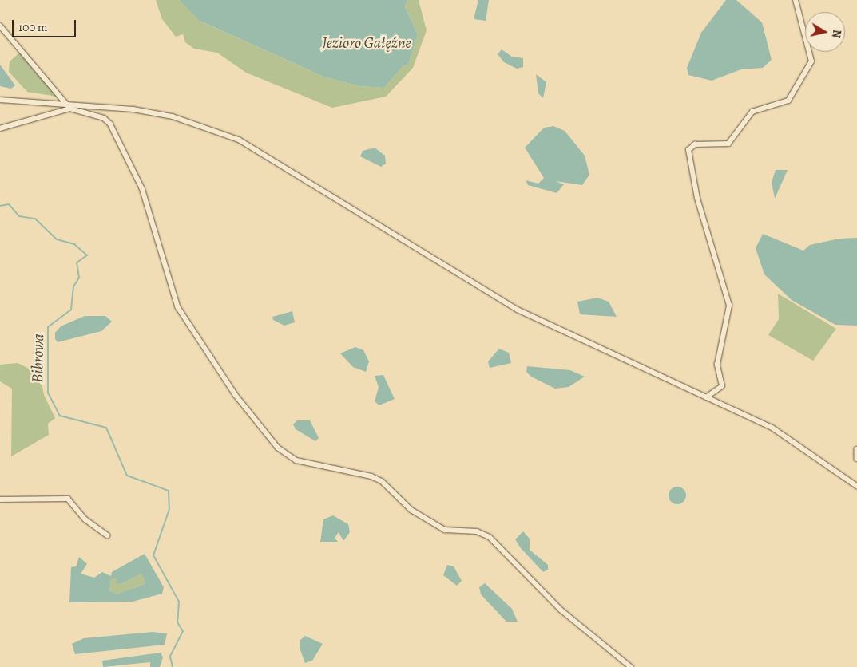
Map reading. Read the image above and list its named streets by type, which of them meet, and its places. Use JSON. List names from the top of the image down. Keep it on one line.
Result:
{"water":["Jezioro Gałęźne","Bibrowa"],"scale_bar":"100 m","north":"right"}
